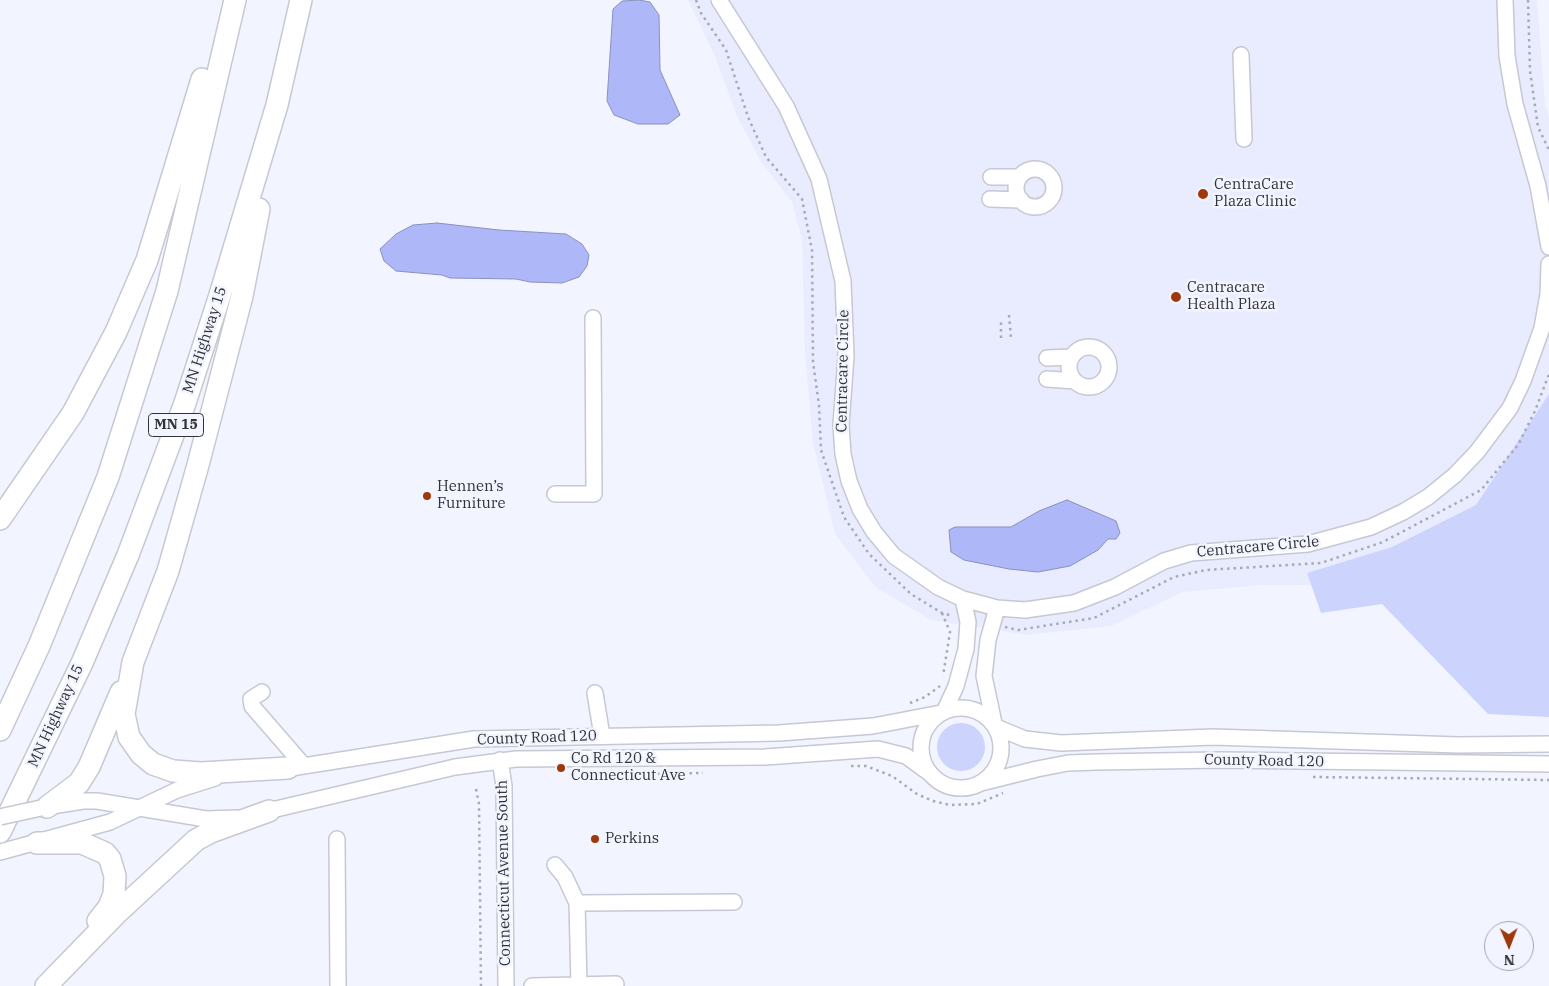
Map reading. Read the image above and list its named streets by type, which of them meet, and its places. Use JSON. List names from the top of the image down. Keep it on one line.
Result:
{"streets":{"highway":["MN Highway 15","MN 15"],"street":["Centracare Circle","County Road 120","Connecticut Avenue South"]},"crossings":[["County Road 120","Connecticut Avenue South"]],"places":["CentraCare Plaza Clinic","Centracare Health Plaza","Hennen’s Furniture","Co Rd 120 & Connecticut Ave","Perkins"],"north":"bottom"}
